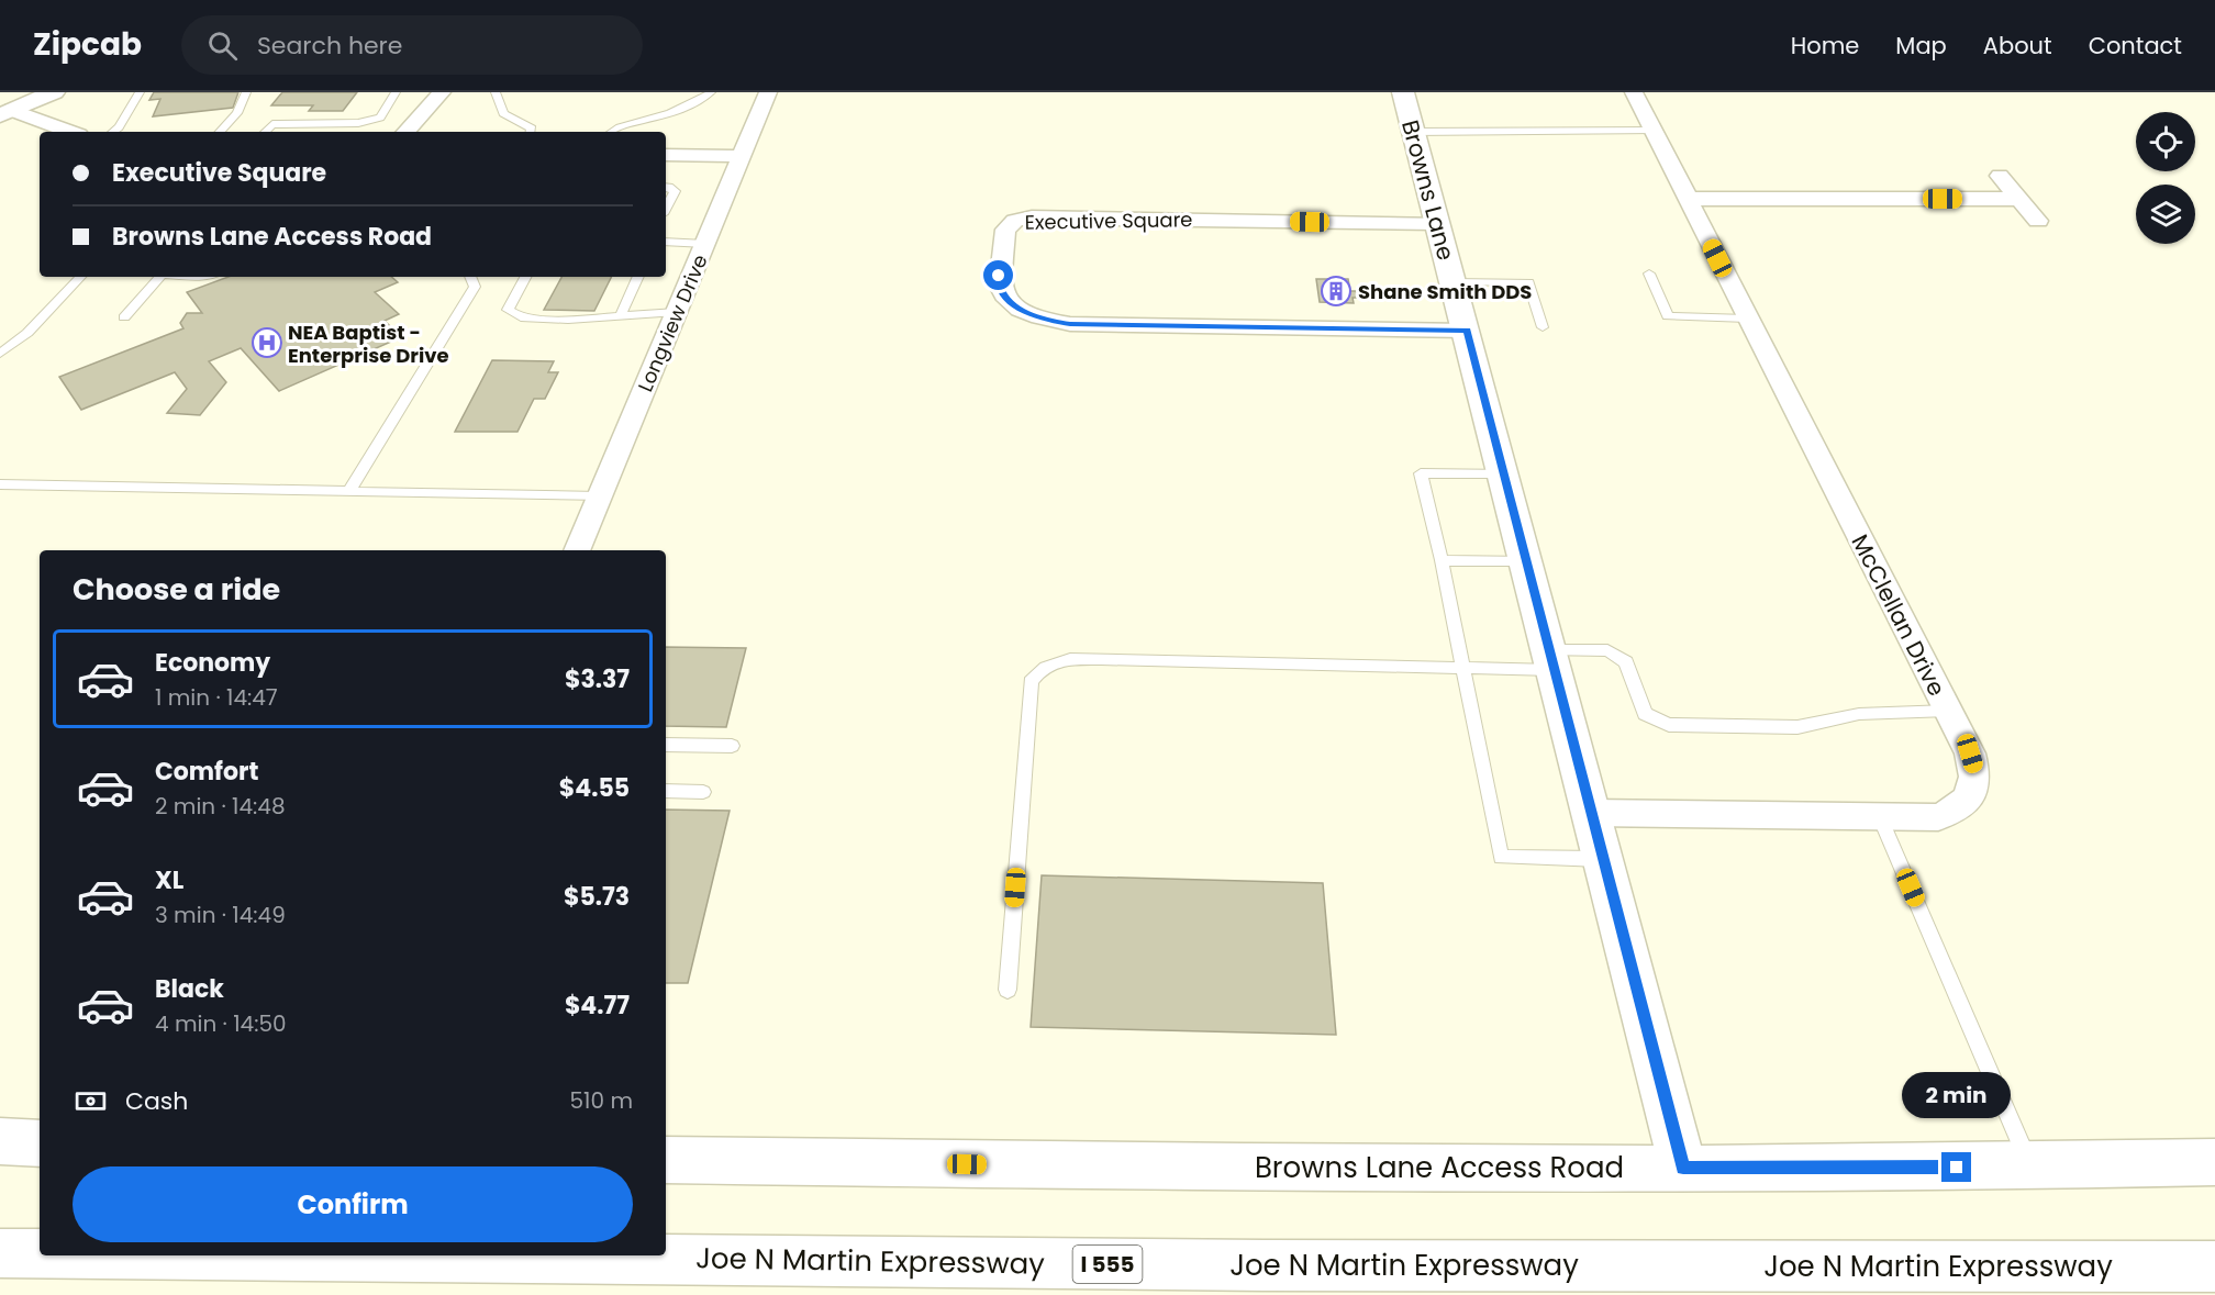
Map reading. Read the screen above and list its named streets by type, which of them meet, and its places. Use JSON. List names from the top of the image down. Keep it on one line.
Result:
{"streets":{"main road":["Browns Lane","Browns Lane Access Road","Joe N Martin Expressway","I 555"],"street":["Executive Square","Longview Drive","McClellan Drive"]},"crossings":[["Browns Lane","Executive Square"],["Browns Lane","McClellan Drive"],["Browns Lane","Browns Lane Access Road"]],"places":{"building":["Shane Smith DDS"],"hospital":["NEA Baptist - Enterprise Drive"]},"page":{"header":"Zipcab","search":"Search here","nav":["Home","Map","About","Contact"],"banner":["Executive Square","Browns Lane Access Road"],"heading":"Choose a ride","list":[{"name":"Economy","note":"1 min · 14:47","value":"$3.37"},{"name":"Comfort","note":"2 min · 14:48","value":"$4.55"},{"name":"XL","note":"3 min · 14:49","value":"$5.73"},{"name":"Black","note":"4 min · 14:50","value":"$4.77"}],"pay":["Cash","510 m"],"bubble":"2 min","buttons":"Confirm"}}
